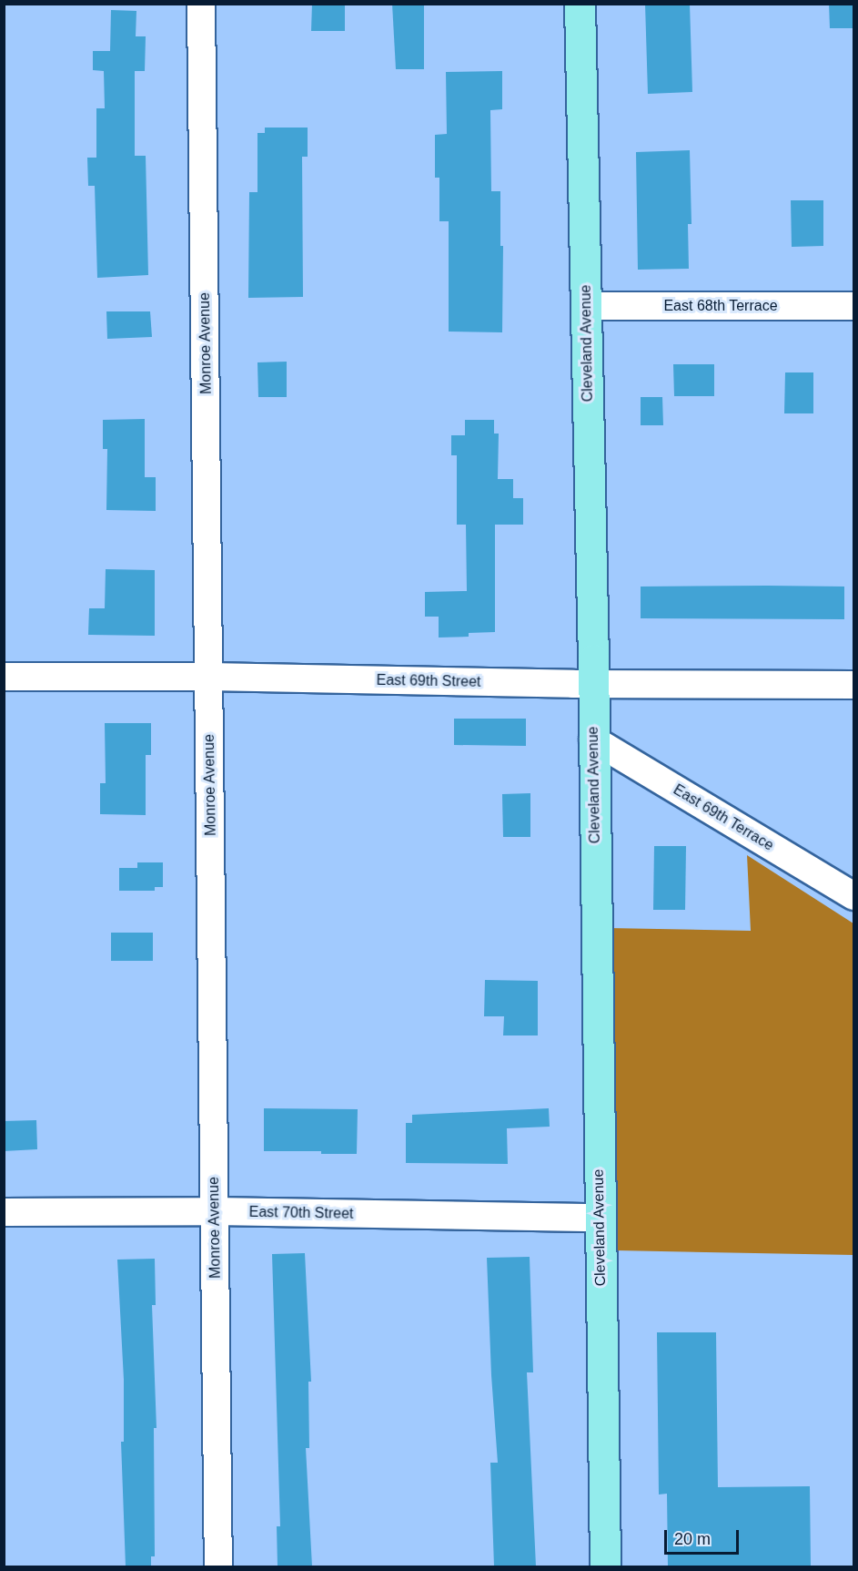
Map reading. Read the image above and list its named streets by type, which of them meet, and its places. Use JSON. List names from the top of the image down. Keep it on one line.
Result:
{"streets":{"main road":["Cleveland Avenue"],"street":["East 68th Terrace","Monroe Avenue","East 69th Street","East 69th Terrace","East 70th Street"]},"crossings":[["East 68th Terrace","Cleveland Avenue"],["Monroe Avenue","East 69th Street"],["Monroe Avenue","East 70th Street"],["Cleveland Avenue","East 69th Street"],["Cleveland Avenue","East 69th Terrace"],["Cleveland Avenue","East 70th Street"]],"scale_bar":"20 m"}
